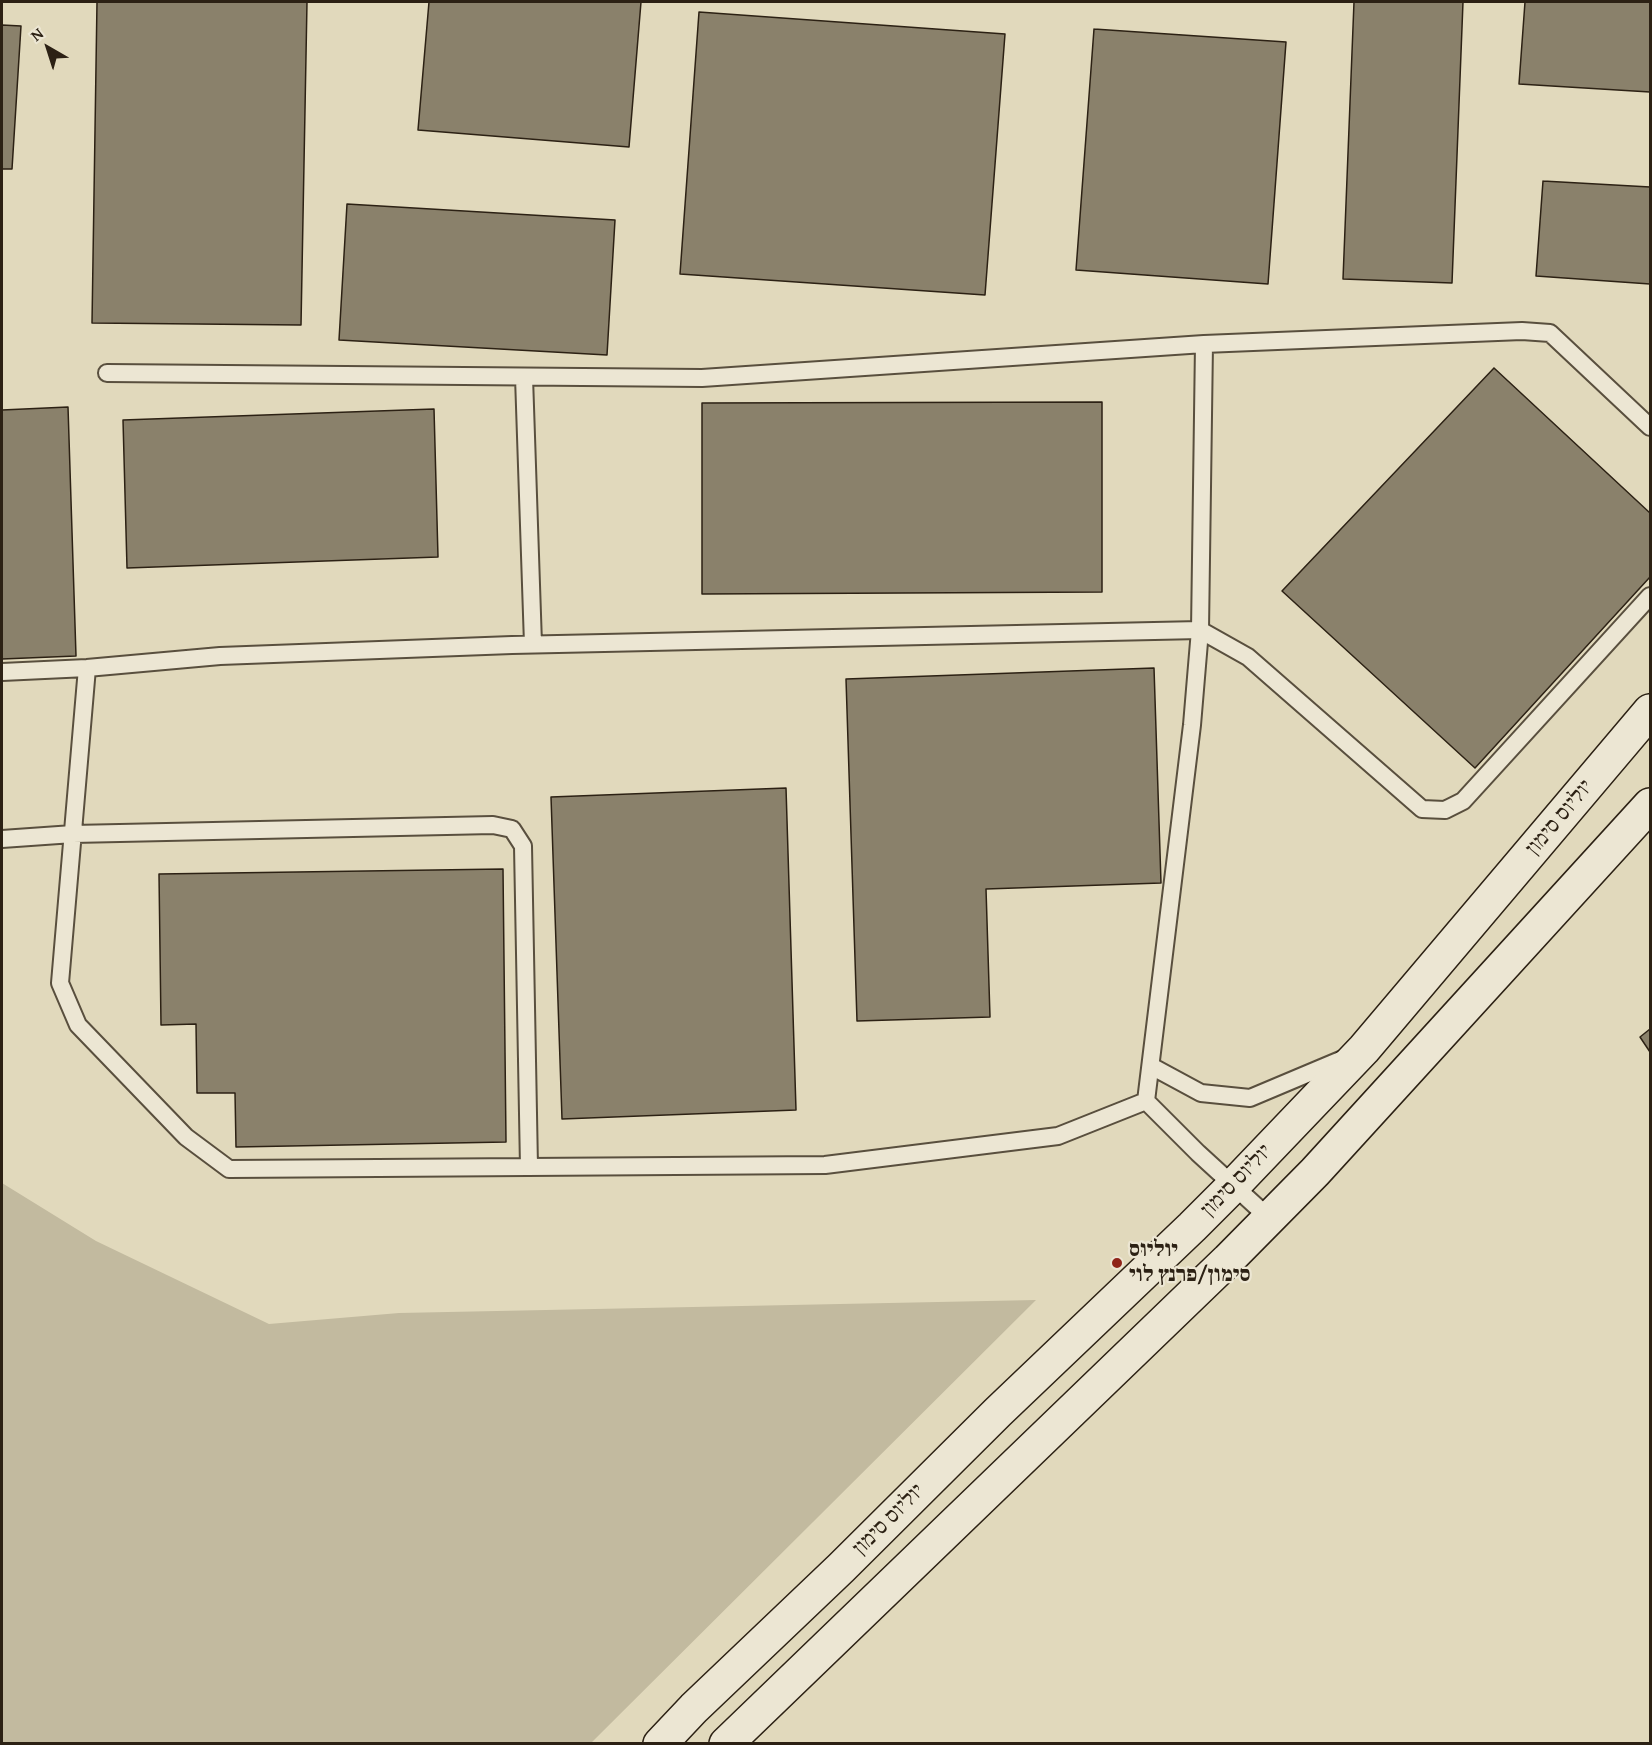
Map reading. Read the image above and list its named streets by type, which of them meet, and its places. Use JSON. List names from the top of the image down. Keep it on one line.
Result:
{"streets":{"street":["יוליוס סימון"]},"places":["יוליוס סימון/פרנץ לוי"],"north":"top left"}
